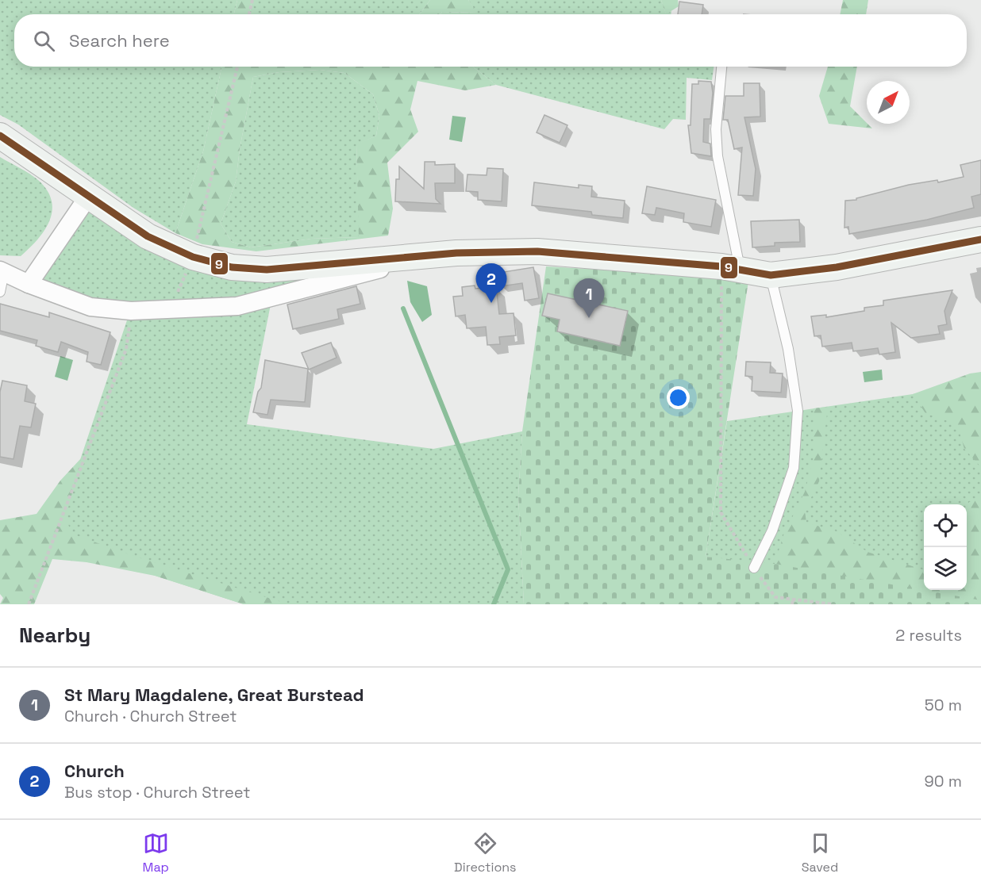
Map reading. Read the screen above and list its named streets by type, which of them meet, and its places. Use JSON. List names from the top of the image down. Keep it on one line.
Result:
{"lines":["transit line 9"],"north":"top right","page":{"search":"Search here","pins":["2","1"],"heading":["Nearby","2 results"],"list":[{"mark":"1","name":"St Mary Magdalene, Great Burstead","note":"Church · Church Street","value":"50 m"},{"mark":"2","name":"Church","note":"Bus stop · Church Street","value":"90 m"}],"nav":["Map","Directions","Saved"]}}
